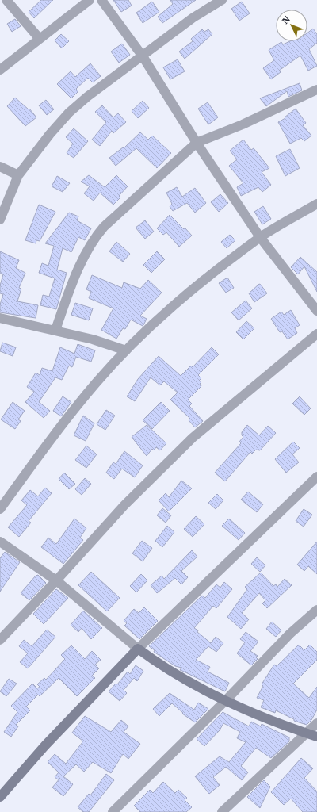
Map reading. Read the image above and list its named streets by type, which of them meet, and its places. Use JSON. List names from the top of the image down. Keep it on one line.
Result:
{"north":"top left"}
